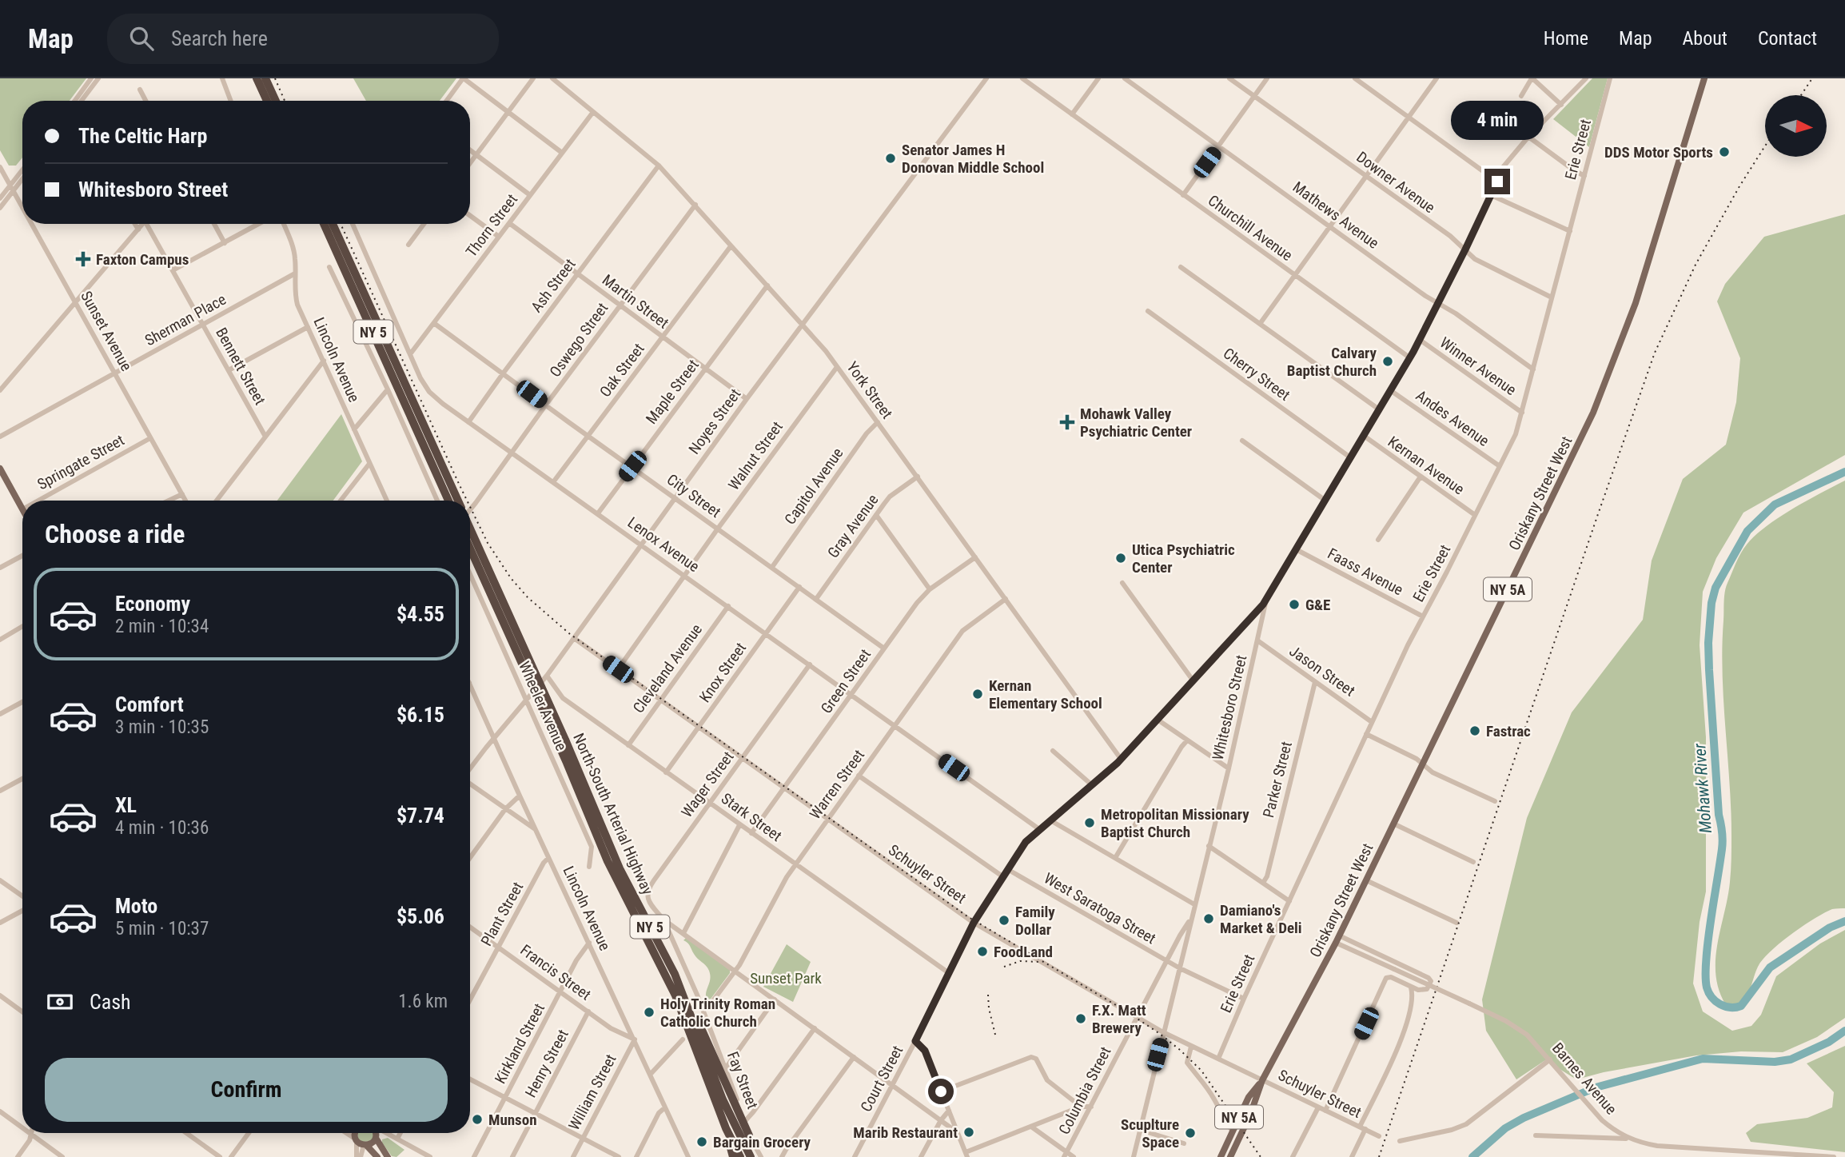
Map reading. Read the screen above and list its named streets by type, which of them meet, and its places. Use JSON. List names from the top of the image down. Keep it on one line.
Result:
{"streets":{"highway":["NY 5","North-South Arterial Highway"],"main road":["Oriskany Street West","NY 5A"],"street":["Erie Street","Downer Avenue","Mathews Avenue","Thorn Street","Churchill Avenue","Ash Street","Martin Street","Sherman Place","Sunset Avenue","Oswego Street","Lincoln Avenue","Bennett Street","Winner Avenue","Oak Street","Cherry Street","York Street","Maple Street","Andes Avenue","Noyes Street","Walnut Street","Springate Street","Kernan Avenue","Capitol Avenue","City Street","Gray Avenue","Lenox Avenue","Faass Avenue","Cleveland Avenue","Jason Street","Knox Street","Green Street","Wheeler Avenue","Whitesboro Street","Parker Street","Wager Street","Warren Street","Stark Street","Schuyler Street","West Saratoga Street","Plant Street","Francis Street","Kirkland Street","Henry Street","Court Street","Barnes Avenue","Fay Street","Columbia Street","William Street"]},"crossings":[["Erie Street","Downer Avenue"],["Erie Street","Mathews Avenue"],["Erie Street","Winner Avenue"],["Erie Street","Andes Avenue"],["Erie Street","Kernan Avenue"],["Erie Street","Faass Avenue"],["Erie Street","Jason Street"],["Erie Street","Schuyler Street"],["Erie Street","West Saratoga Street"],["Downer Avenue","Whitesboro Street"],["Mathews Avenue","Whitesboro Street"],["Thorn Street","Martin Street"],["Thorn Street","York Street"],["Thorn Street","City Street"],["Thorn Street","Lenox Avenue"],["Churchill Avenue","Whitesboro Street"],["Ash Street","Martin Street"],["Ash Street","York Street"],["Ash Street","City Street"],["Ash Street","Lenox Avenue"],["Martin Street","Oswego Street"],["Martin Street","Oak Street"],["Martin Street","Maple Street"],["Martin Street","Noyes Street"],["Sherman Place","Sunset Avenue"],["Sherman Place","Lincoln Avenue"],["Sherman Place","Bennett Street"],["Sunset Avenue","Springate Street"],["Oswego Street","York Street"],["Oswego Street","City Street"],["Oswego Street","Lenox Avenue"],["Lincoln Avenue","Noyes Street"],["Lincoln Avenue","Plant Street"],["Lincoln Avenue","Francis Street"],["Lincoln Avenue","Kirkland Street"],["Lincoln Avenue","William Street"],["Winner Avenue","Whitesboro Street"],["Oak Street","York Street"],["Oak Street","City Street"],["Oak Street","Lenox Avenue"],["Cherry Street","Whitesboro Street"],["York Street","Maple Street"],["York Street","Noyes Street"],["York Street","Walnut Street"],["York Street","Capitol Avenue"],["York Street","Gray Avenue"],["York Street","Green Street"],["York Street","Warren Street"],["York Street","Court Street"],["Maple Street","City Street"],["Maple Street","Lenox Avenue"],["Andes Avenue","Whitesboro Street"],["Noyes Street","City Street"],["Noyes Street","Lenox Avenue"],["Noyes Street","Wheeler Avenue"],["Noyes Street","North-South Arterial Highway"],["Noyes Street","Stark Street"],["Noyes Street","Schuyler Street"],["Walnut Street","City Street"],["Walnut Street","Lenox Avenue"],["Walnut Street","Schuyler Street"],["Kernan Avenue","Whitesboro Street"],["Capitol Avenue","City Street"],["Oriskany Street West","Schuyler Street"],["Oriskany Street West","Barnes Avenue"],["City Street","Gray Avenue"],["City Street","Knox Street"],["City Street","Green Street"],["Lenox Avenue","Cleveland Avenue"],["Lenox Avenue","Knox Street"],["Lenox Avenue","Green Street"],["Lenox Avenue","Wager Street"],["Lenox Avenue","Warren Street"],["Lenox Avenue","Court Street"],["Faass Avenue","Whitesboro Street"],["Cleveland Avenue","Stark Street"],["Cleveland Avenue","Schuyler Street"],["Jason Street","Whitesboro Street"],["Jason Street","Parker Street"],["Knox Street","Stark Street"],["Knox Street","Schuyler Street"],["Green Street","Stark Street"],["Green Street","Schuyler Street"],["Whitesboro Street","Schuyler Street"],["Whitesboro Street","West Saratoga Street"],["Whitesboro Street","Court Street"],["Whitesboro Street","Columbia Street"],["Wager Street","Stark Street"],["Wager Street","Schuyler Street"],["Wager Street","Fay Street"],["Warren Street","Stark Street"],["Warren Street","Schuyler Street"],["Stark Street","Court Street"],["Schuyler Street","Court Street"],["Schuyler Street","Columbia Street"],["West Saratoga Street","Court Street"],["West Saratoga Street","Columbia Street"],["Plant Street","Francis Street"],["Francis Street","Kirkland Street"],["Francis Street","Henry Street"],["Francis Street","William Street"]],"water":["Mohawk River"],"parks":["Sunset Park"],"places":{"other":["DDS Motor Sports","Senator James H Donovan Middle School","Calvary Baptist Church","Utica Psychiatric Center","G&E","Kernan Elementary School","Fastrac","Metropolitan Missionary Baptist Church","Damiano's Market & Deli","Family Dollar","FoodLand","Holy Trinity Roman Catholic Church","F.X. Matt Brewery","Munson","Marib Restaurant","Scuplture Space","Bargain Grocery"],"health":["Faxton Campus","Mohawk Valley Psychiatric Center"]},"north":"right","page":{"header":"Map","search":"Search here","nav":["Home","Map","About","Contact"],"bubble":"4 min","banner":["The Celtic Harp","Whitesboro Street"],"heading":"Choose a ride","list":[{"name":"Economy","note":"2 min · 10:34","value":"$4.55"},{"name":"Comfort","note":"3 min · 10:35","value":"$6.15"},{"name":"XL","note":"4 min · 10:36","value":"$7.74"},{"name":"Moto","note":"5 min · 10:37","value":"$5.06"}],"pay":["Cash","1.6 km"],"buttons":"Confirm"}}
